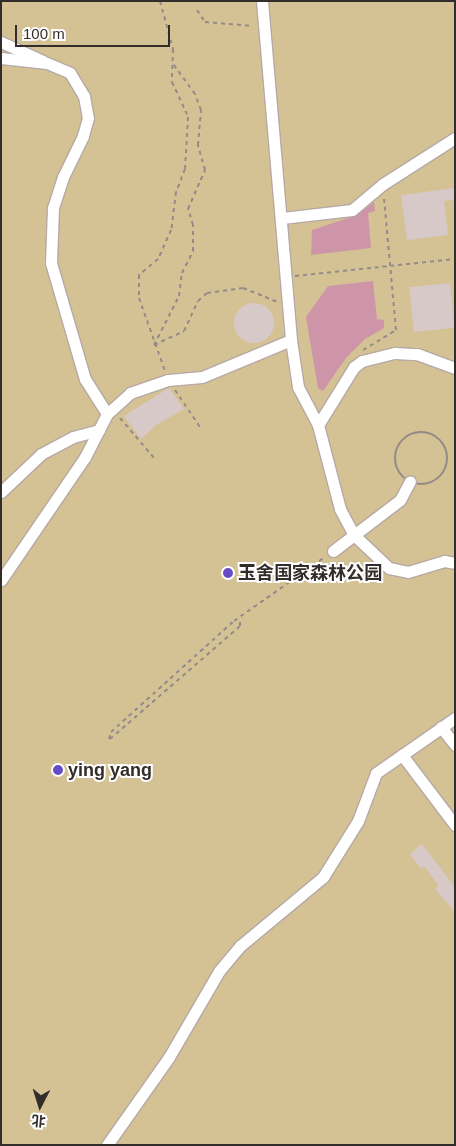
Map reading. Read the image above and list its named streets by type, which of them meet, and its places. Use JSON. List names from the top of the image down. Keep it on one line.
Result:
{"places":["玉舍国家森林公园","ying yang"],"scale_bar":"100 m","north":"bottom"}
